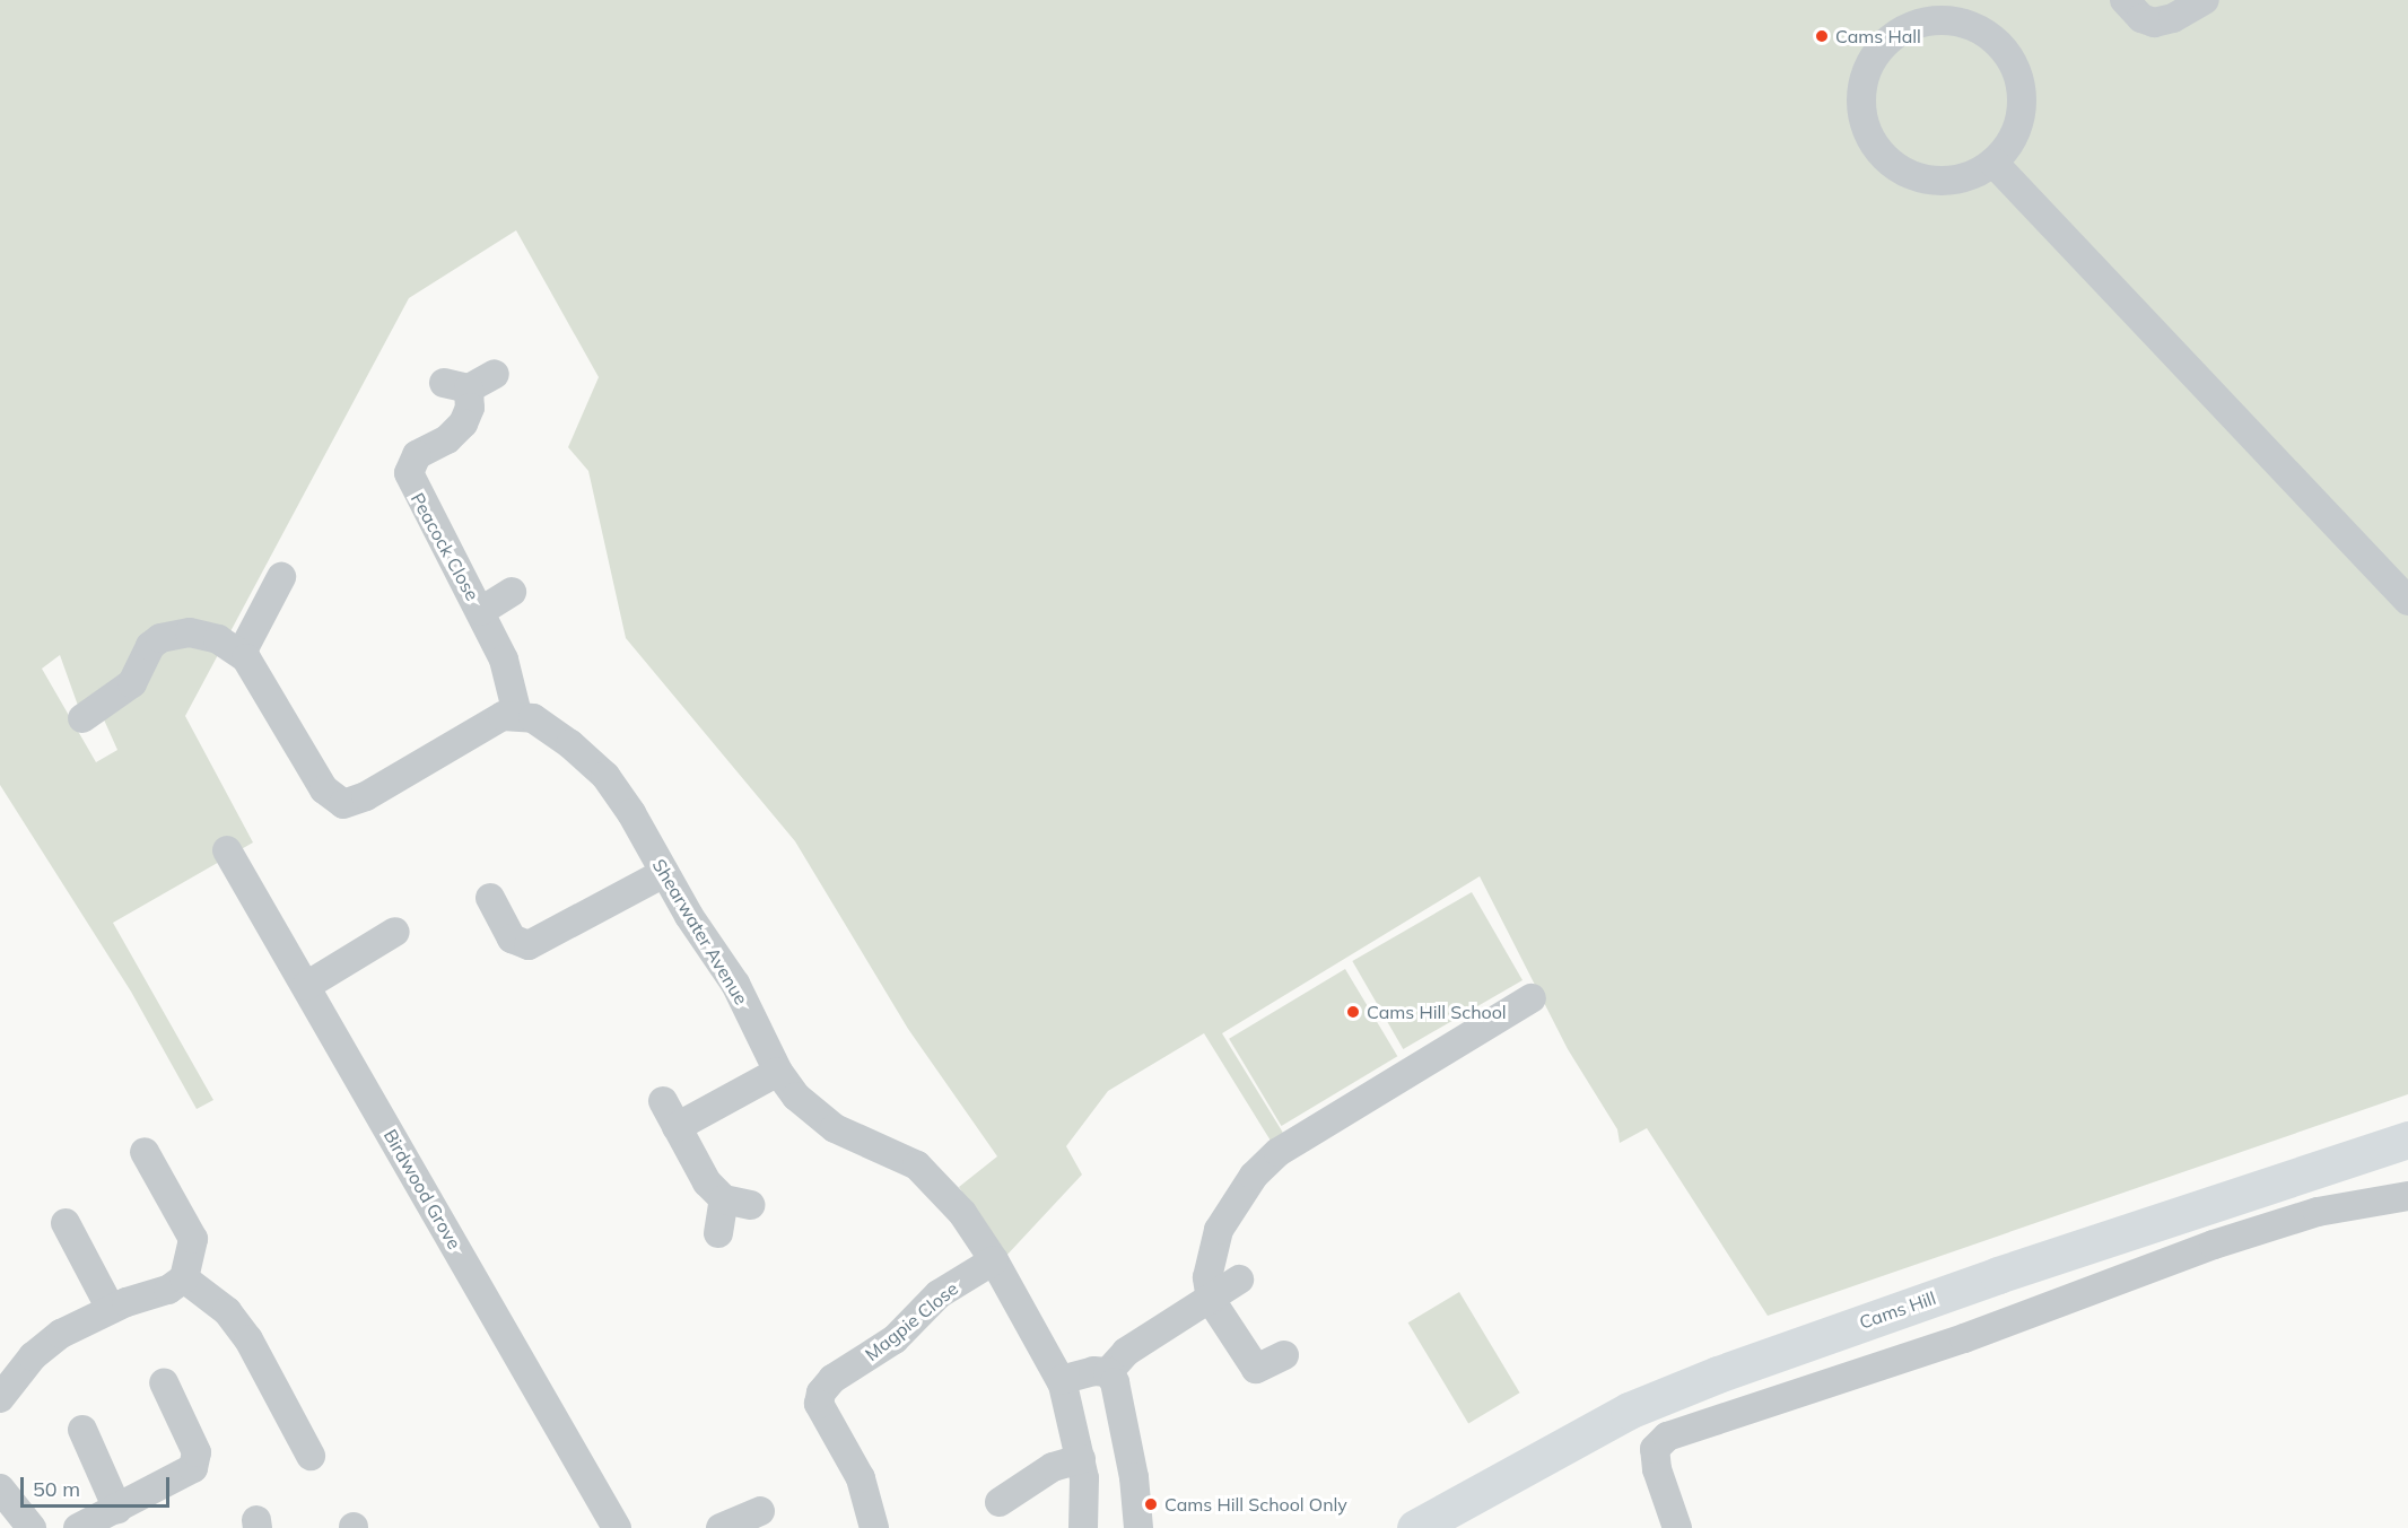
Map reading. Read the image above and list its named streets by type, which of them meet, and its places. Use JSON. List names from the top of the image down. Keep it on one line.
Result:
{"streets":{"main road":["Cams Hill"],"street":["Peacock Close","Shearwater Avenue","Birdwood Grove","Magpie Close"]},"crossings":[["Peacock Close","Shearwater Avenue"],["Shearwater Avenue","Magpie Close"]],"places":["Cams Hall","Cams Hill School","Cams Hill School Only"],"scale_bar":"50 m"}
